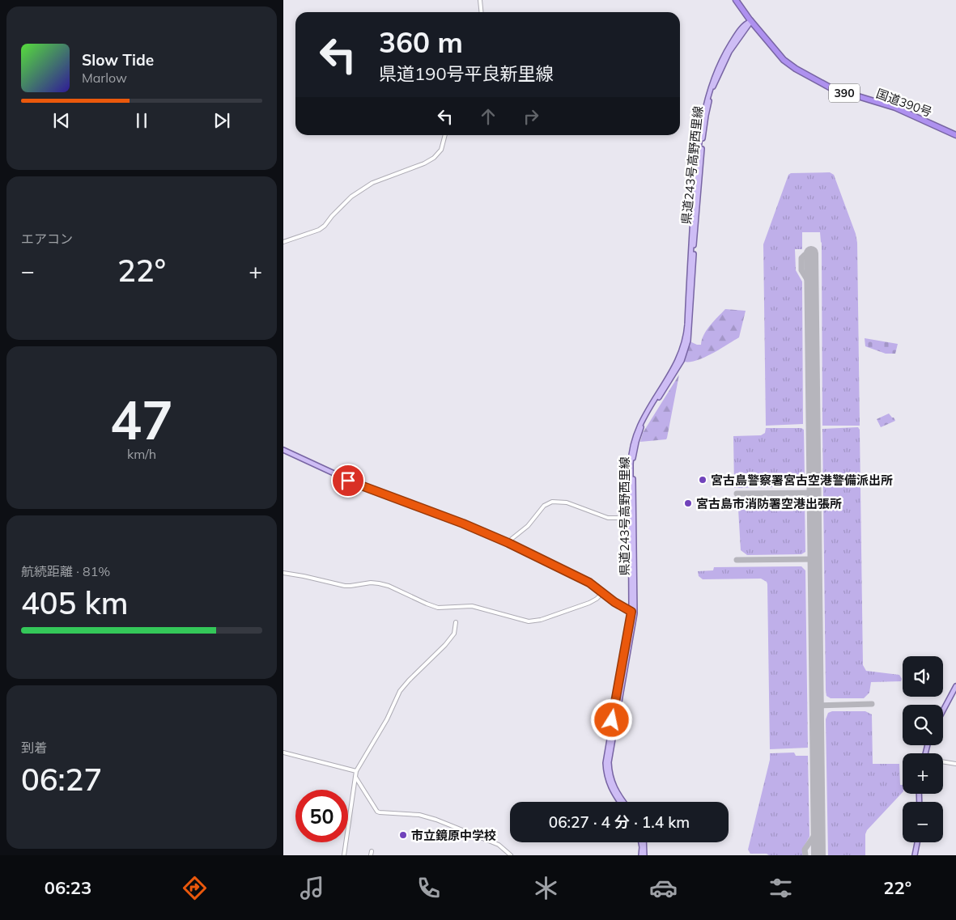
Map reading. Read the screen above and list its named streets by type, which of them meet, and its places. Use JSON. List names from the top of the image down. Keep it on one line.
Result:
{"streets":{"highway":["390","国道390号"],"main road":["県道243号高野西里線"]},"crossings":[["国道390号","県道243号高野西里線"]],"places":["宮古島警察署宮古空港警備派出所","宮古島市消防署空港出張所","市立鏡原中学校"],"page":{"turn":["360 m","県道190号平良新里線"],"song":["Slow Tide","Marlow"],"tile":["エアコン",["47","km/h"],["航続距離 · 81%","405 km"],["到着","06:27"]],"heat":["−","22°","+"],"map_buttons":["+","−"],"limit":"50","trip":"06:27 · 4 分 · 1.4 km","tabs":["06:23","22°"]}}
